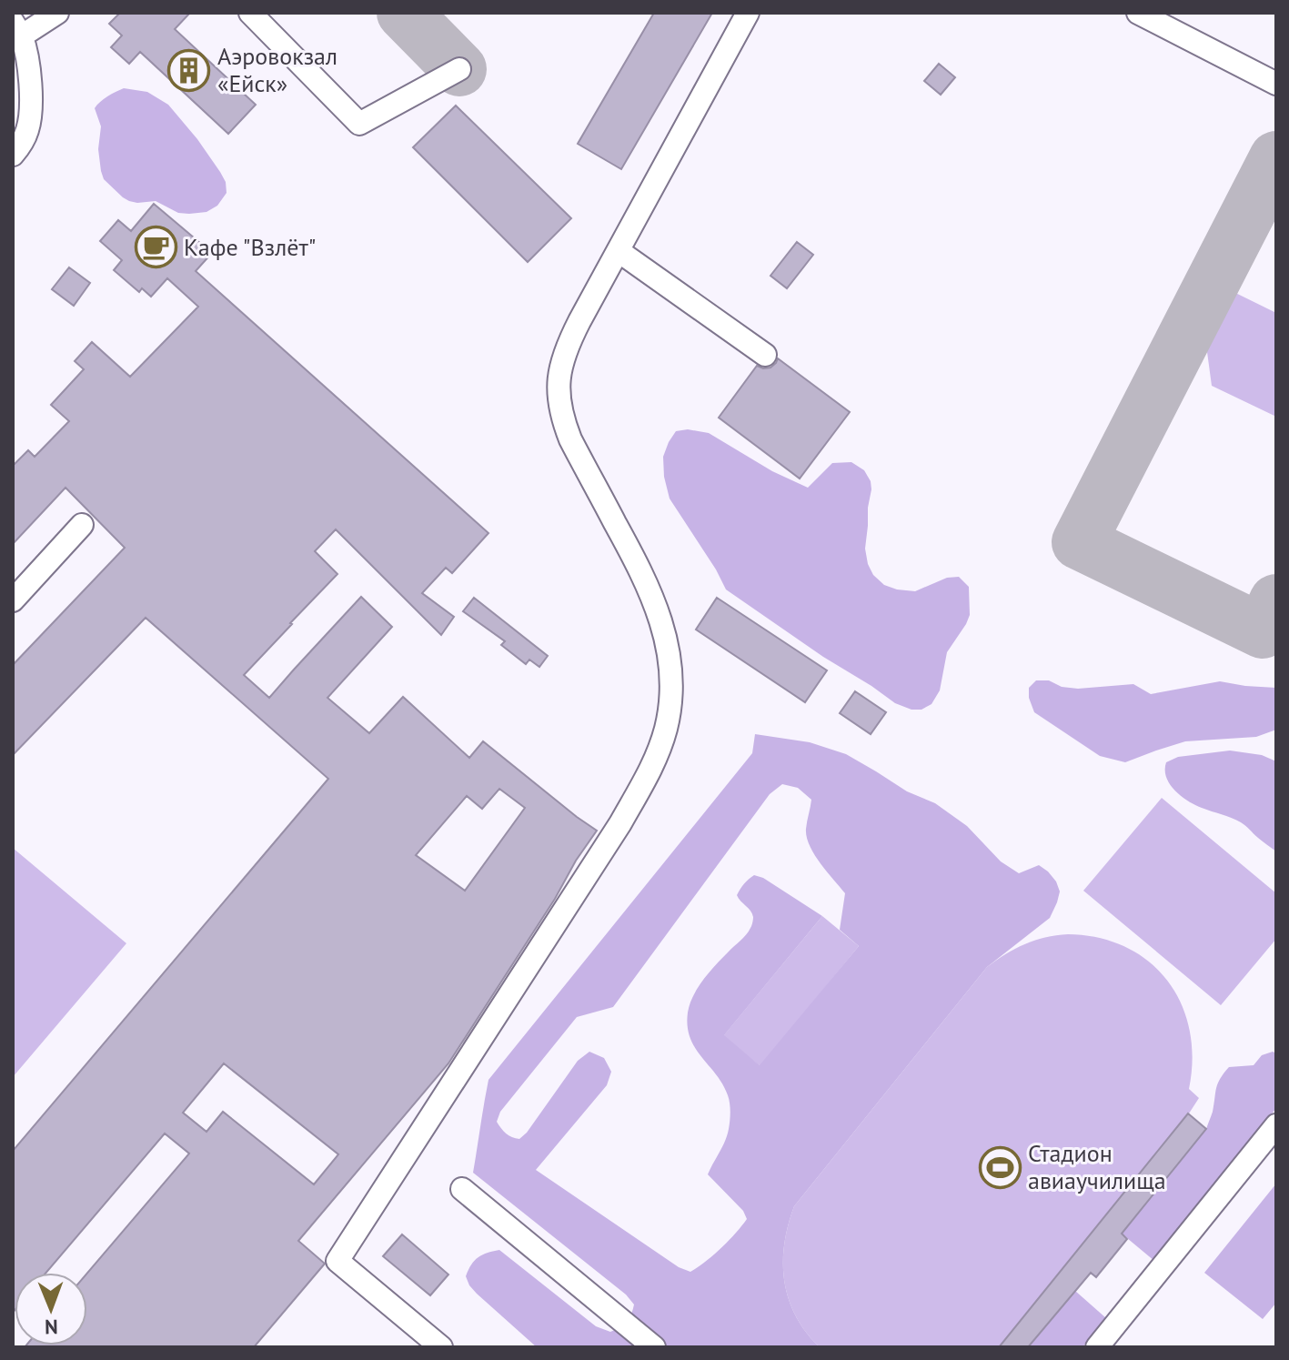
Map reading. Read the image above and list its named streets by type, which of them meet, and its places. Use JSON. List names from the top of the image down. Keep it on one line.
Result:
{"places":{"building":["Аэровокзал «Ейск»"],"cafe":["Кафе \"Взлёт\""],"sports":["Стадион авиаучилища"]},"north":"bottom"}
